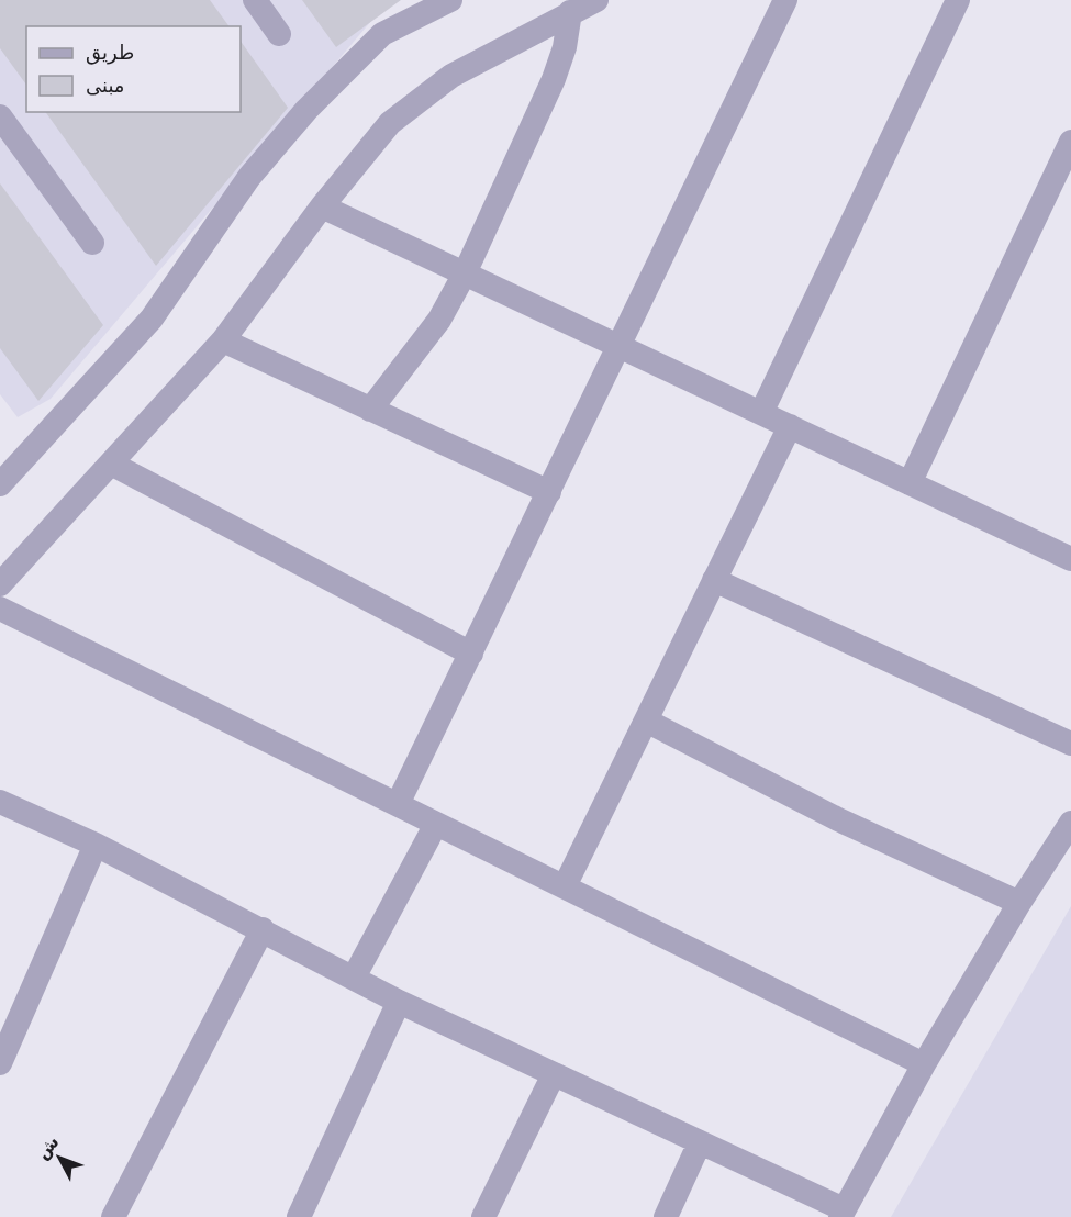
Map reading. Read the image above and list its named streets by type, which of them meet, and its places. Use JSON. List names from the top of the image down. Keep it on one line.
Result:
{"legend":["طريق","مبنى"],"north":"top left"}
